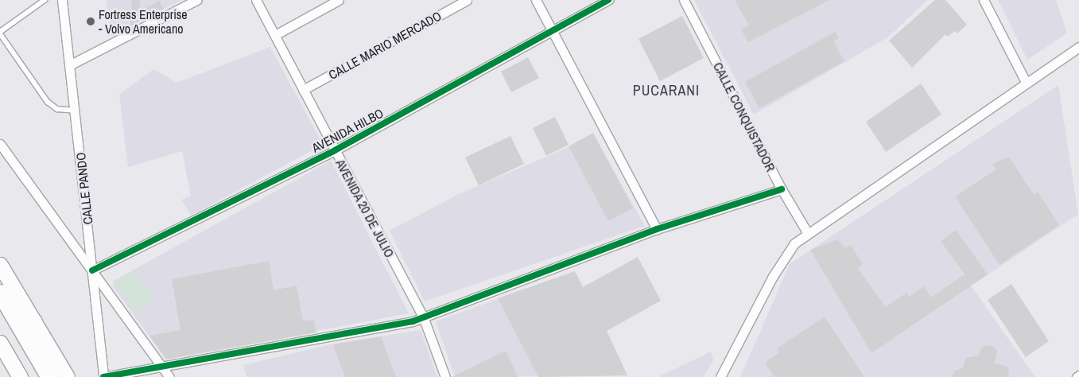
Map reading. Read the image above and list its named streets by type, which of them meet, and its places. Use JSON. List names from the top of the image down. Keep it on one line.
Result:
{"streets":{"street":["CALLE MARIO MERCADO","CALLE CONQUISTADOR","AVENIDA HILBO","CALLE PANDO","AVENIDA 20 DE JULIO"]},"crossings":[["CALLE MARIO MERCADO","AVENIDA 20 DE JULIO"],["AVENIDA HILBO","CALLE PANDO"],["AVENIDA HILBO","AVENIDA 20 DE JULIO"]],"districts":["PUCARANI"],"places":["Fortress Enterprise - Volvo Americano"]}
